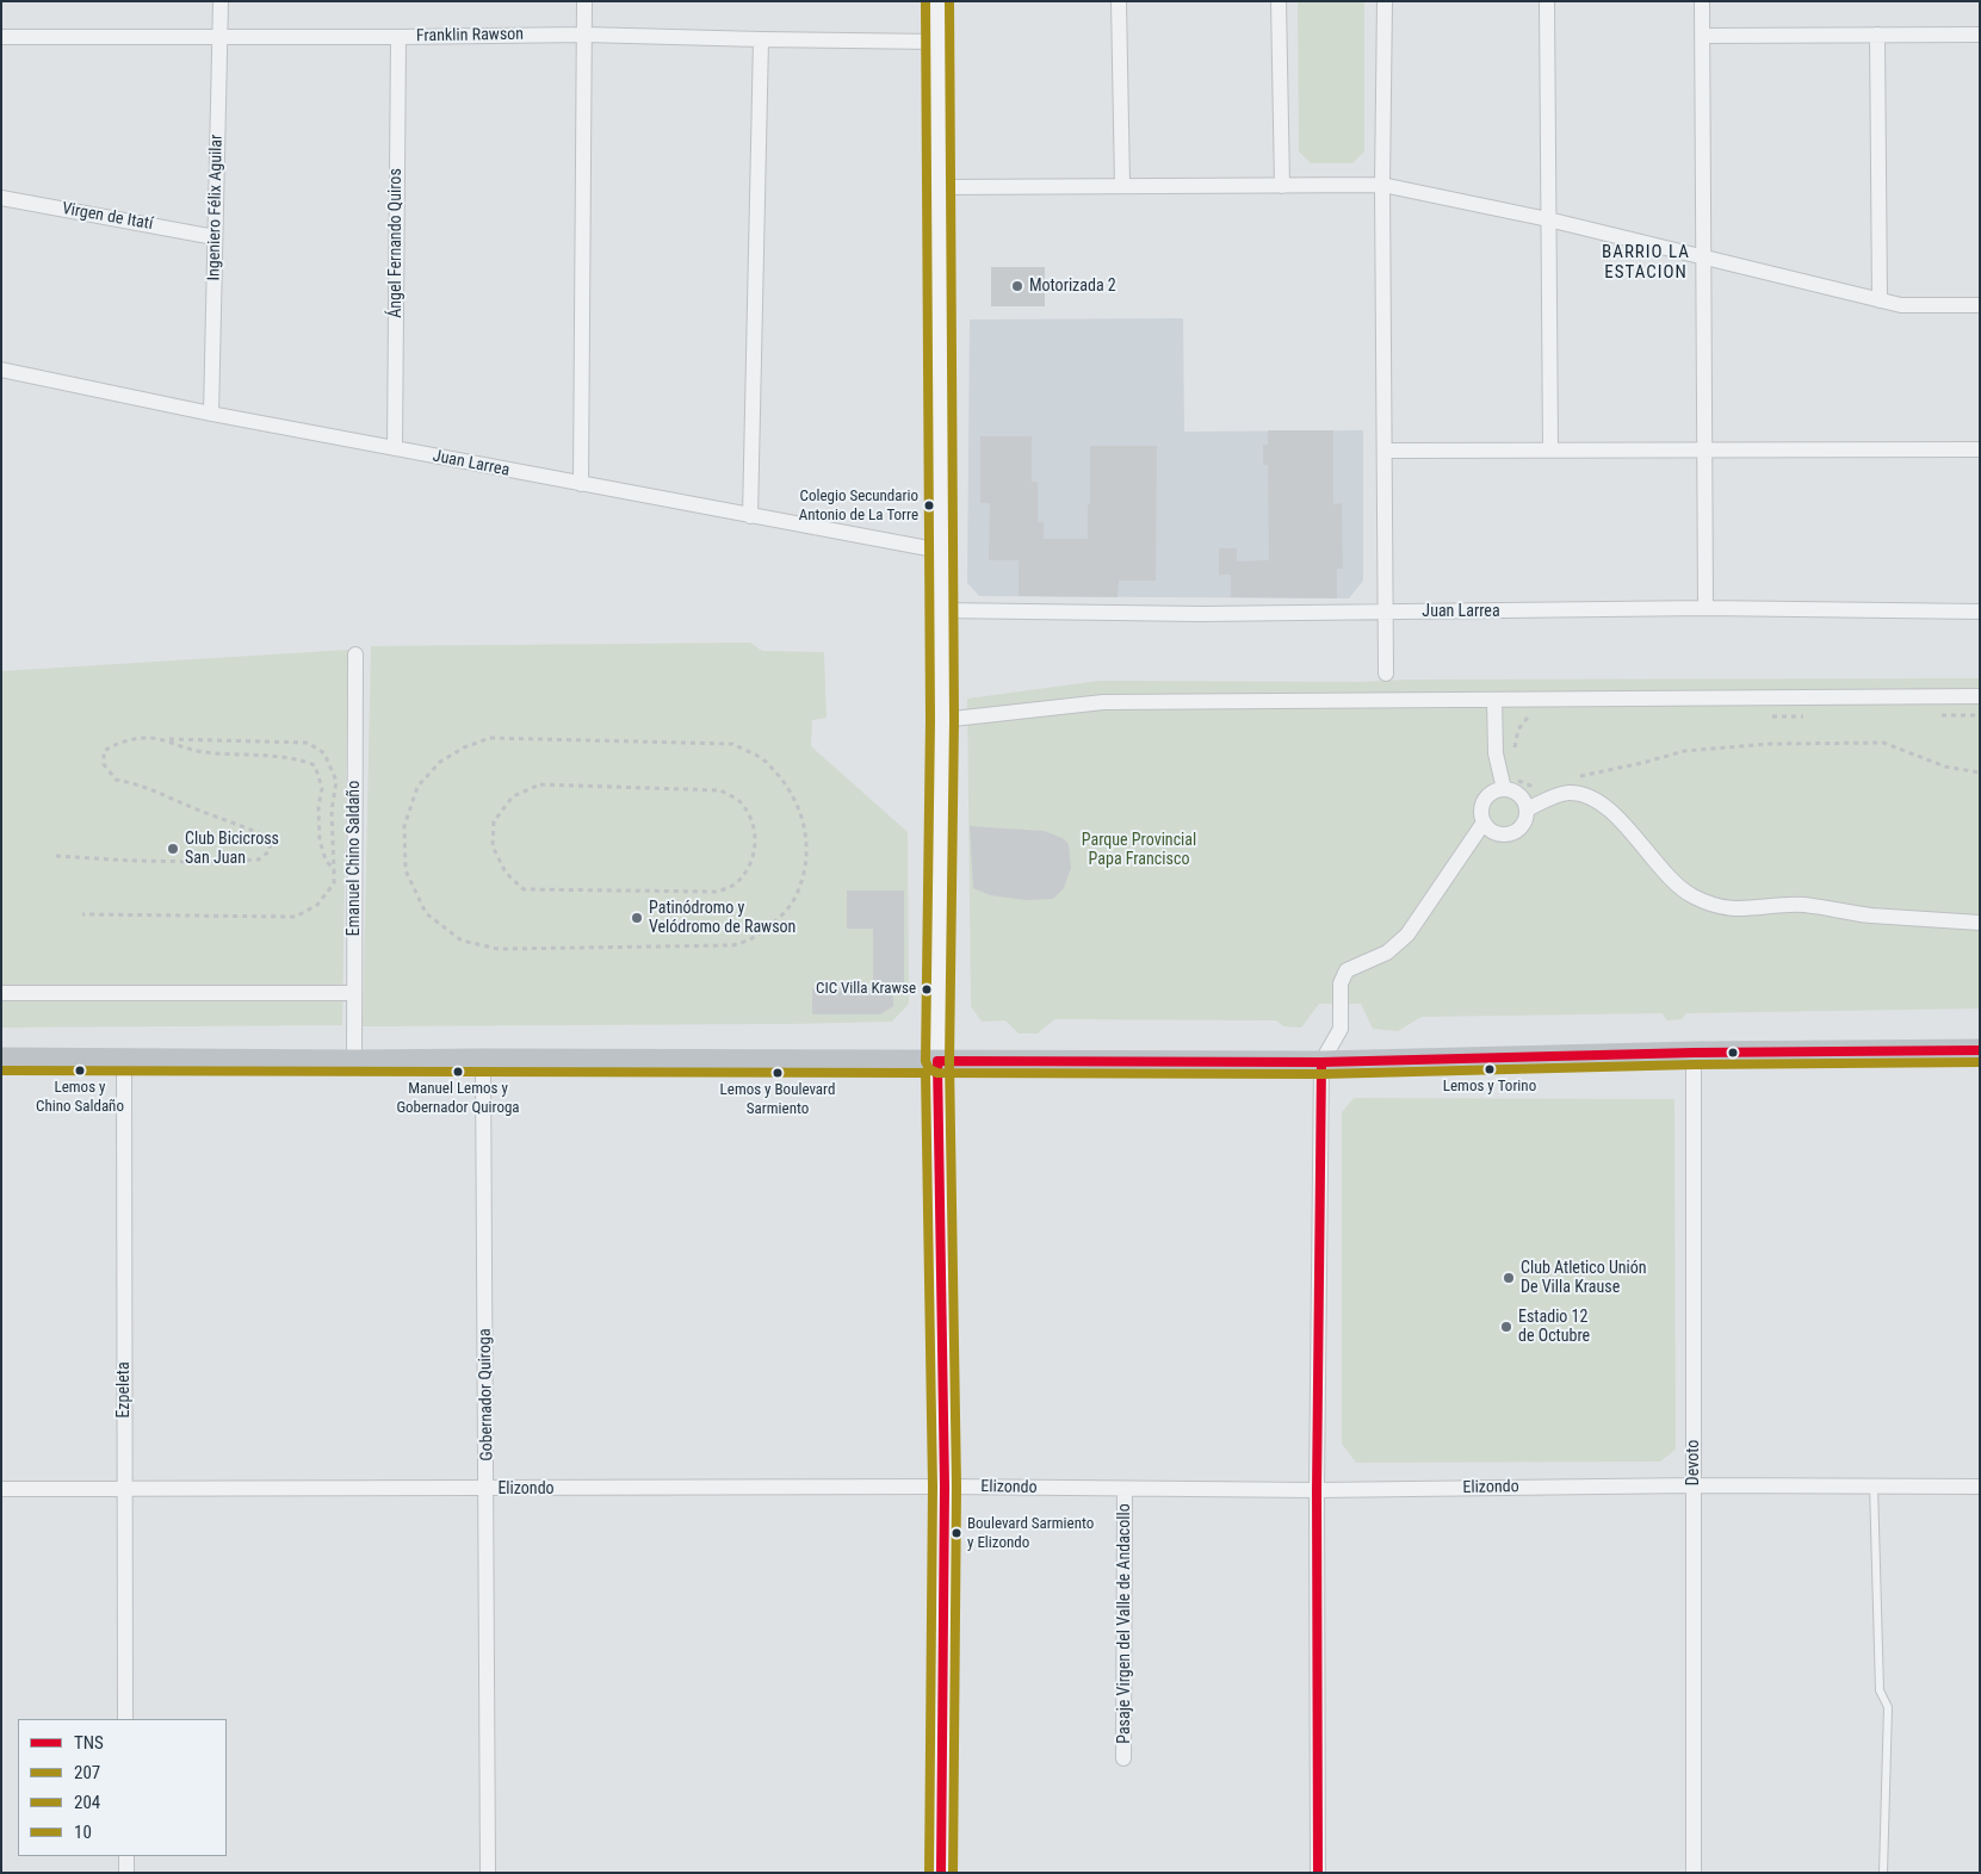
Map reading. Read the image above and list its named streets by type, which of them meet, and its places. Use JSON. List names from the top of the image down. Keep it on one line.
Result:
{"streets":{"street":["Franklin Rawson","Ingeniero Félix Aguilar","Virgen de Itatí","Ángel Fernando Quiros","Juan Larrea","Emanuel Chino Saldaño","Ezpeleta","Gobernador Quiroga","Devoto","Elizondo","Pasaje Virgen del Valle de Andacollo"]},"crossings":[["Franklin Rawson","Ingeniero Félix Aguilar"],["Franklin Rawson","Ángel Fernando Quiros"],["Ingeniero Félix Aguilar","Virgen de Itatí"],["Ingeniero Félix Aguilar","Juan Larrea"],["Ángel Fernando Quiros","Juan Larrea"],["Ezpeleta","Elizondo"],["Gobernador Quiroga","Elizondo"],["Devoto","Elizondo"],["Elizondo","Pasaje Virgen del Valle de Andacollo"]],"districts":["BARRIO LA ESTACION"],"parks":["Parque Provincial Papa Francisco"],"places":["Motorizada 2","Colegio Secundario Antonio de La Torre","Club Bicicross San Juan","Patinódromo y Velódromo de Rawson","CIC Villa Krawse","Lemos y Torino","Lemos y Chino Saldaño","Manuel Lemos y Gobernador Quiroga","Lemos y Boulevard Sarmiento","Club Atletico Unión De Villa Krause","Estadio 12 de Octubre","Boulevard Sarmiento y Elizondo"],"lines":["transit line 207","transit line 204","transit line TNS","transit line 10"],"legend":["TNS","207","204","10"]}
